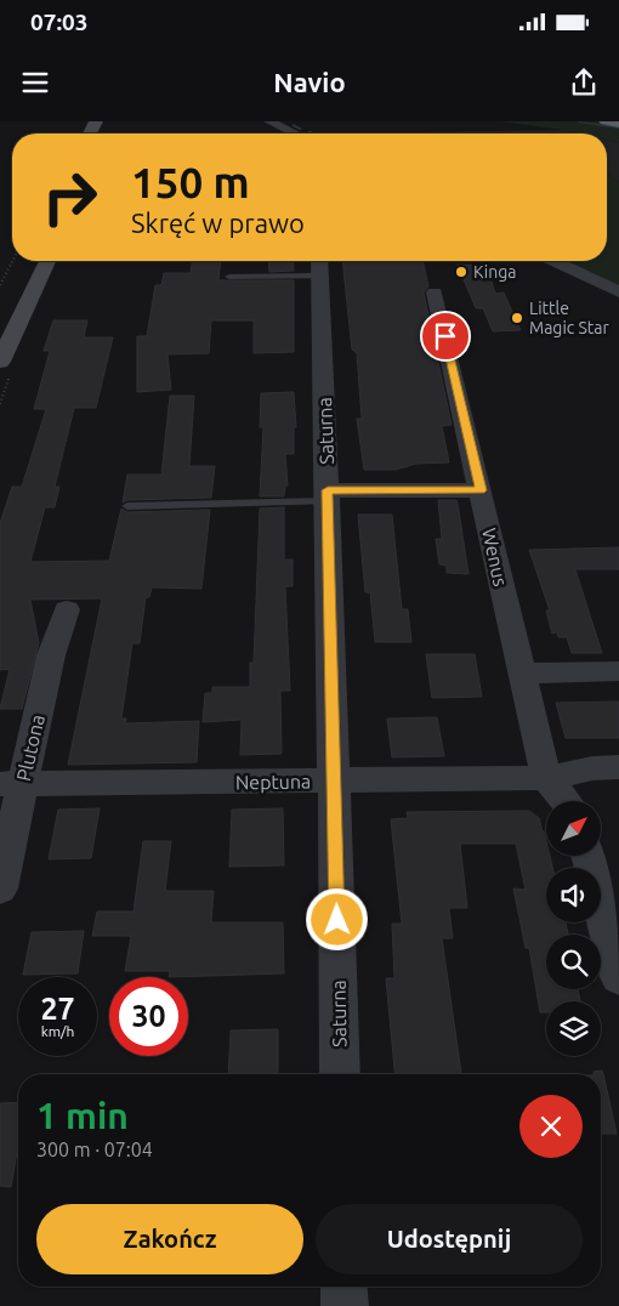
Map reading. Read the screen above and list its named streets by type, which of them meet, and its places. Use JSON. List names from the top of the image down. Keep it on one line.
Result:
{"streets":{"street":["Saturna","Wenus","Plutona","Neptuna"]},"crossings":[["Saturna","Neptuna"],["Wenus","Neptuna"],["Plutona","Neptuna"]],"places":["Kinga","Little Magic Star"],"north":"top right","page":{"status":"07:03","header":"Navio","turn":["150 m","Skręć w prawo"],"speed":"27 km/h","limit":"30","heading":["1 min","300 m · 07:04"],"buttons":["Zakończ","Udostępnij"]}}
